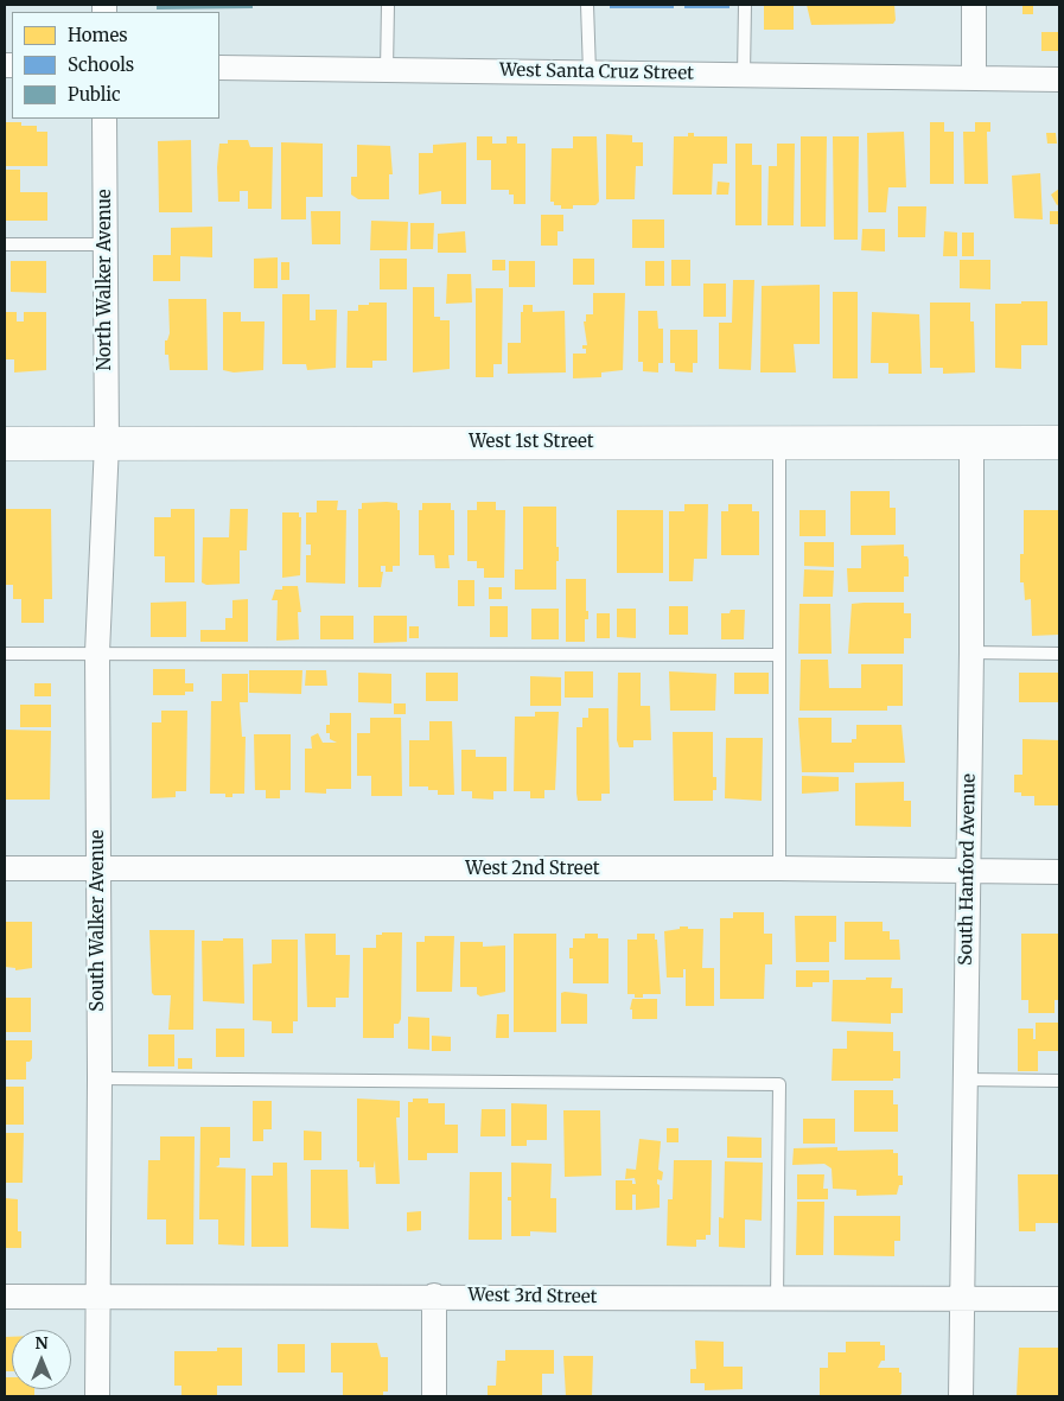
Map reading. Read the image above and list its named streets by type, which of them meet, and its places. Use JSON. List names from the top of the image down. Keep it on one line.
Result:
{"streets":{"street":["West Santa Cruz Street","North Walker Avenue","West 1st Street","West 2nd Street","South Hanford Avenue","South Walker Avenue","West 3rd Street"]},"crossings":[["North Walker Avenue","West 1st Street"],["North Walker Avenue","South Walker Avenue"],["West 1st Street","South Hanford Avenue"],["West 1st Street","South Walker Avenue"],["West 2nd Street","South Hanford Avenue"],["West 2nd Street","South Walker Avenue"],["South Hanford Avenue","West 3rd Street"],["South Walker Avenue","West 3rd Street"]],"legend":["Homes","Schools","Public"],"north":"top"}
